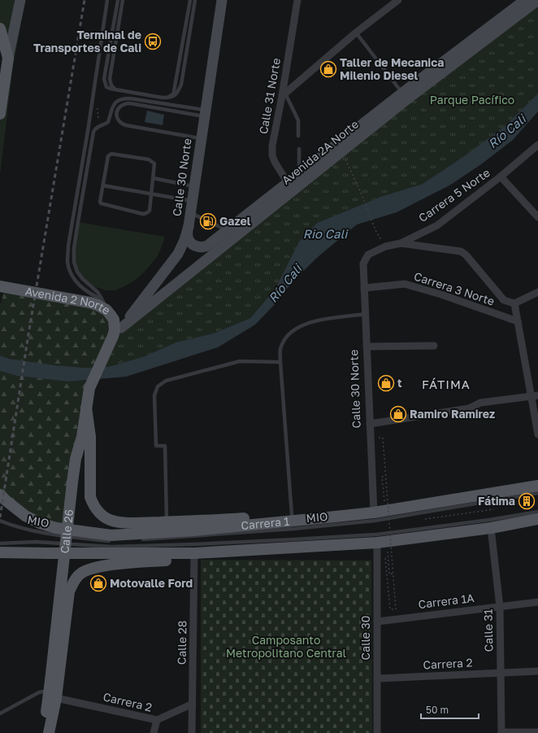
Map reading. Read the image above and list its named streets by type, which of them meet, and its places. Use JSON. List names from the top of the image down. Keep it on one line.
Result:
{"streets":{"main road":["Avenida 2A Norte","Calle 30 Norte","Avenida 2 Norte","Carrera 1","Calle 26"],"street":["Calle 31 Norte","Carrera 5 Norte","Carrera 3 Norte","Carrera 1A","Calle 31","Calle 30","Calle 28","Carrera 2"],"lane":["MIO"]},"crossings":[["Calle 31 Norte","Avenida 2A Norte"],["Avenida 2A Norte","Calle 30 Norte"],["Calle 30 Norte","Carrera 5 Norte"],["Calle 30 Norte","Carrera 3 Norte"],["Calle 30 Norte","Avenida 2 Norte"],["Calle 30 Norte","Carrera 1"],["Calle 30 Norte","Calle 26"],["Avenida 2 Norte","Calle 26"],["Calle 26","Carrera 2"],["Carrera 1A","Calle 31"],["Carrera 1A","Calle 30"],["Calle 31","Carrera 2"],["Calle 30","Carrera 2"],["Calle 28","Carrera 2"]],"districts":["FÁTIMA"],"water":["Río Cali","Rio Cali"],"parks":["Parque Pacífico","Camposanto Metropolitano Central"],"places":{"bus stop":["Terminal de Transportes de Cali"],"shop":["Taller de Mecanica Milenio Diesel","t","Ramiro Ramirez","Motovalle Ford"],"fuel station":["Gazel"],"building":["Fátima"]},"scale_bar":"50 m"}
